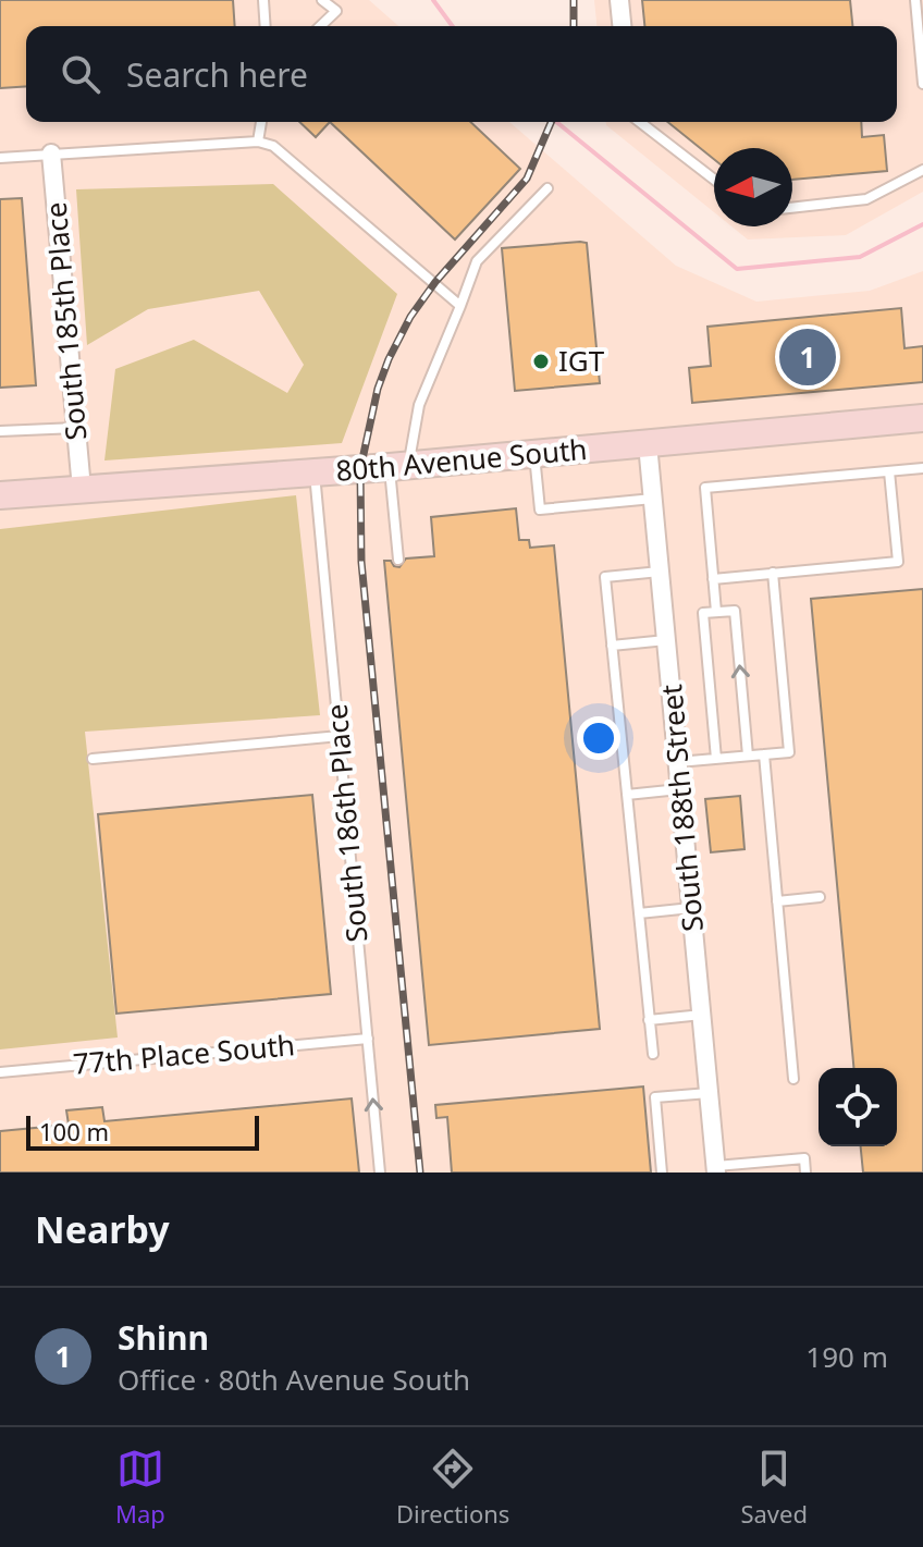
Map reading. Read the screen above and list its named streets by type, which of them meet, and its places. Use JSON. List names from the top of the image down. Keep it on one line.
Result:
{"streets":{"street":["South 185th Place","80th Avenue South","South 188th Street"],"lane":["South 186th Place","77th Place South"]},"crossings":[["South 185th Place","80th Avenue South"],["80th Avenue South","South 188th Street"],["80th Avenue South","South 186th Place"],["South 186th Place","77th Place South"]],"places":["IGT"],"scale_bar":"100 m","north":"left","page":{"search":"Search here","pins":"1","scale":"100 m","heading":"Nearby","list":[{"mark":"1","name":"Shinn","note":"Office · 80th Avenue South","value":"190 m"}],"nav":["Map","Directions","Saved"]}}
